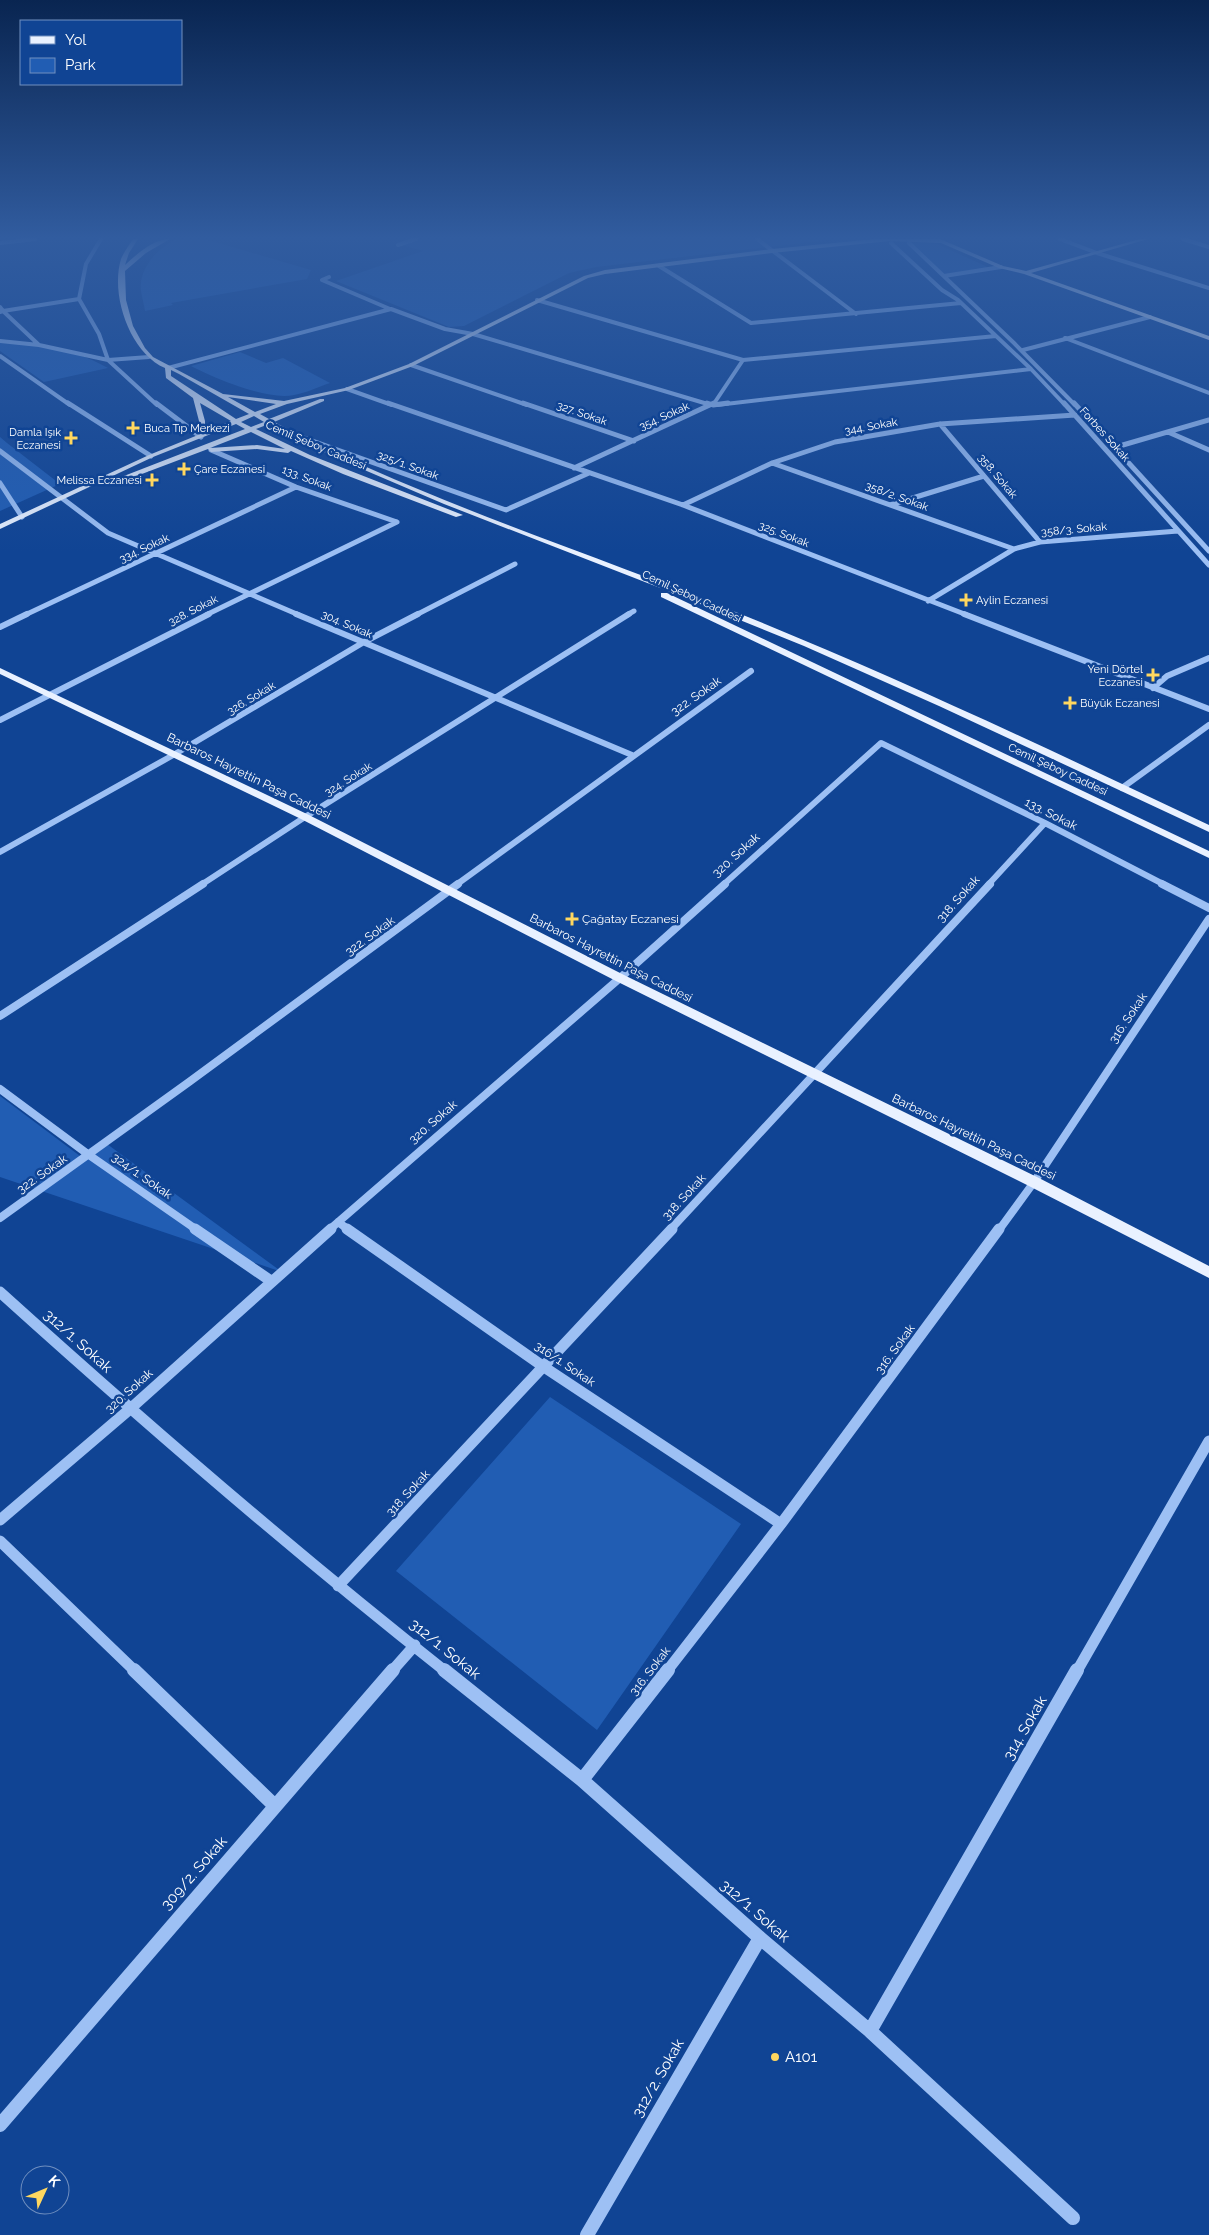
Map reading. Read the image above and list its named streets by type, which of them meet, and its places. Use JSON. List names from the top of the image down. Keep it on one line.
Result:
{"streets":{"main road":["Cemil Şeboy Caddesi","Barbaros Hayrettin Paşa Caddesi"],"street":["327. Sokak","354. Sokak","344. Sokak","Forbes Sokak","325/1. Sokak","358. Sokak","133. Sokak","358/2. Sokak","358/3. Sokak","325. Sokak","334. Sokak","328. Sokak","304. Sokak","322. Sokak","326. Sokak","324. Sokak","320. Sokak","318. Sokak","316. Sokak","324/1. Sokak","312/1. Sokak","316/1. Sokak","314. Sokak","309/2. Sokak","312/2. Sokak"]},"crossings":[["327. Sokak","354. Sokak"],["354. Sokak","325. Sokak"],["344. Sokak","Forbes Sokak"],["344. Sokak","358. Sokak"],["344. Sokak","358/2. Sokak"],["344. Sokak","325. Sokak"],["Forbes Sokak","358/3. Sokak"],["Cemil Şeboy Caddesi","325/1. Sokak"],["325/1. Sokak","325. Sokak"],["358. Sokak","358/3. Sokak"],["133. Sokak","334. Sokak"],["133. Sokak","328. Sokak"],["133. Sokak","320. Sokak"],["133. Sokak","318. Sokak"],["358/2. Sokak","358/3. Sokak"],["358/3. Sokak","325. Sokak"],["334. Sokak","304. Sokak"],["328. Sokak","304. Sokak"],["328. Sokak","Barbaros Hayrettin Paşa Caddesi"],["304. Sokak","322. Sokak"],["304. Sokak","326. Sokak"],["304. Sokak","324. Sokak"],["322. Sokak","Barbaros Hayrettin Paşa Caddesi"],["322. Sokak","324/1. Sokak"],["326. Sokak","Barbaros Hayrettin Paşa Caddesi"],["Barbaros Hayrettin Paşa Caddesi","324. Sokak"],["Barbaros Hayrettin Paşa Caddesi","320. Sokak"],["Barbaros Hayrettin Paşa Caddesi","318. Sokak"],["Barbaros Hayrettin Paşa Caddesi","316. Sokak"],["320. Sokak","324/1. Sokak"],["320. Sokak","312/1. Sokak"],["320. Sokak","316/1. Sokak"],["318. Sokak","312/1. Sokak"],["318. Sokak","316/1. Sokak"],["316. Sokak","312/1. Sokak"],["316. Sokak","316/1. Sokak"],["312/1. Sokak","314. Sokak"],["312/1. Sokak","309/2. Sokak"],["312/1. Sokak","312/2. Sokak"]],"places":{"health":["Buca Tıp Merkezi","Damla Işık Eczanesi","Çare Eczanesi","Melissa Eczanesi","Aylin Eczanesi","Yeni Dörtel Eczanesi","Büyük Eczanesi","Çağatay Eczanesi"],"other":["A101"]},"legend":["Yol","Park"],"north":"top right"}
